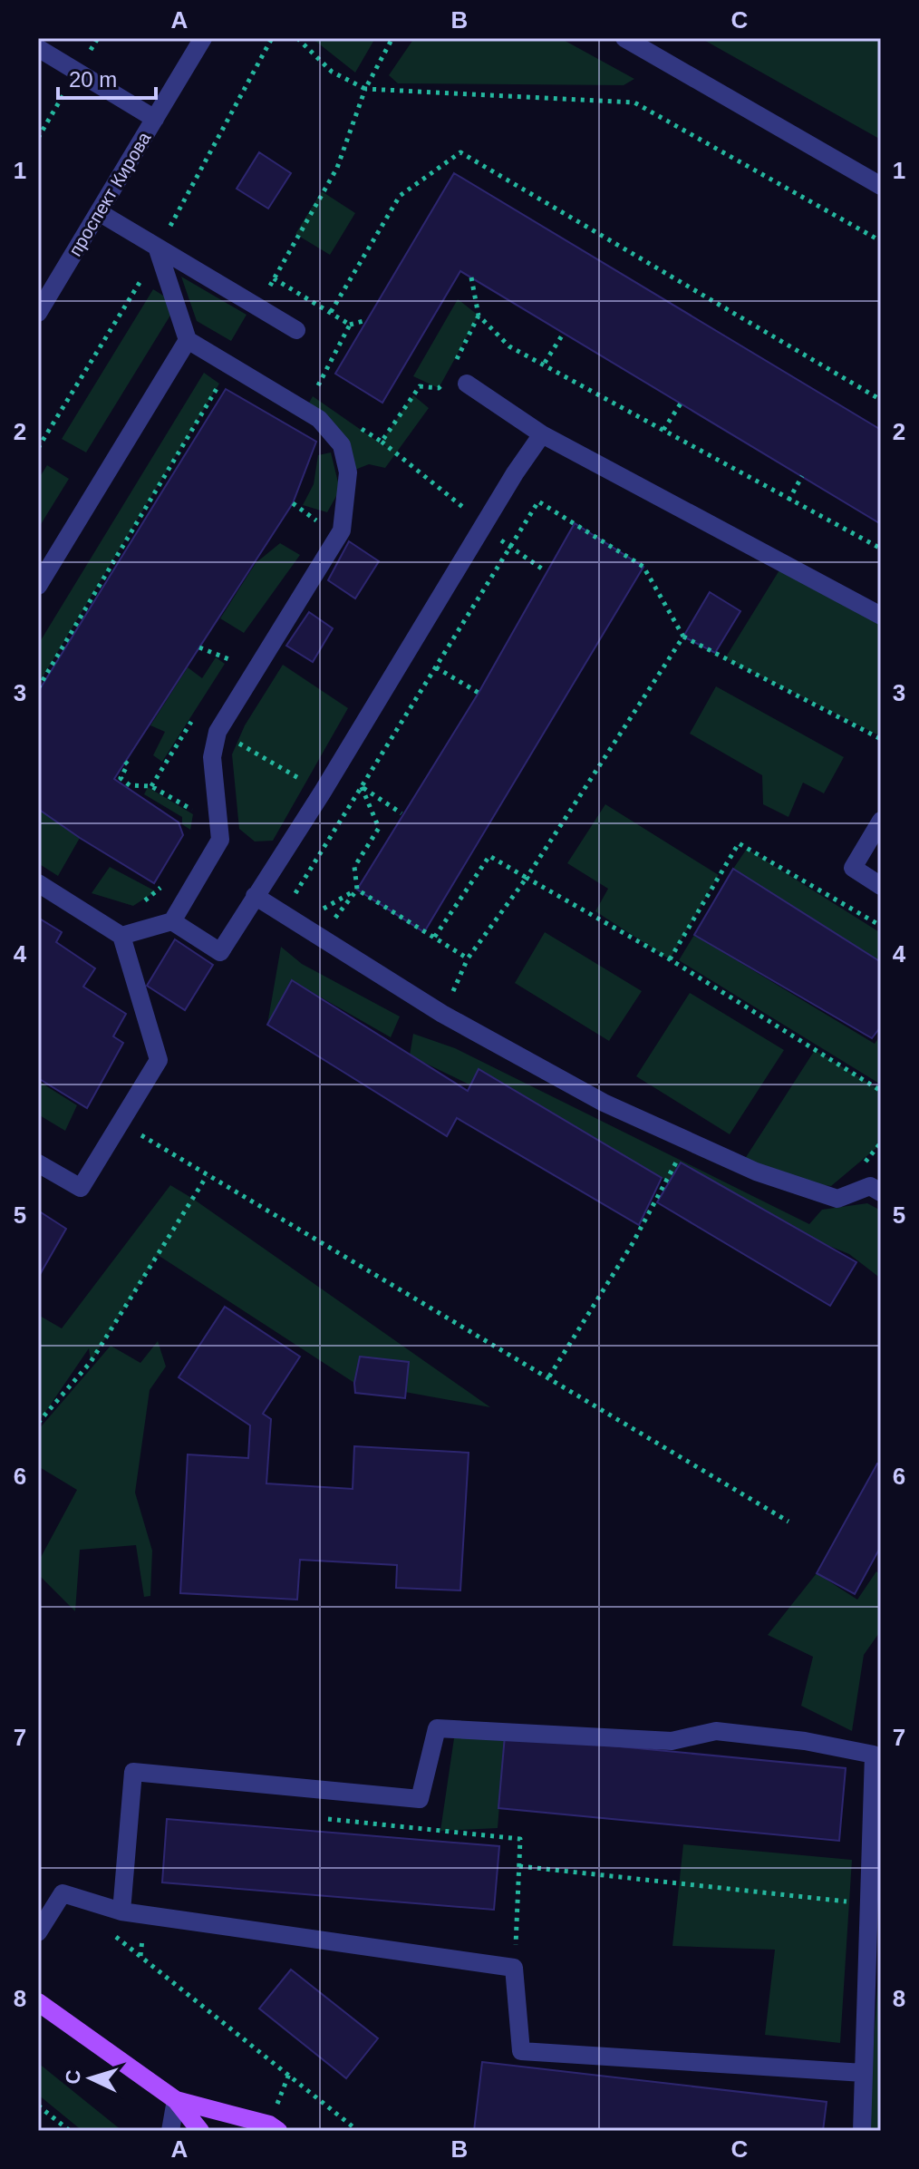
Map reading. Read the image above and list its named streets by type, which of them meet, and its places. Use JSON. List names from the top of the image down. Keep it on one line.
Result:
{"streets":{"street":["проспект Кирова"]},"scale_bar":"20 m","north":"left","grid":{"columns":["A","B","C"],"rows":["1","2","3","4","5","6","7","8"]}}
